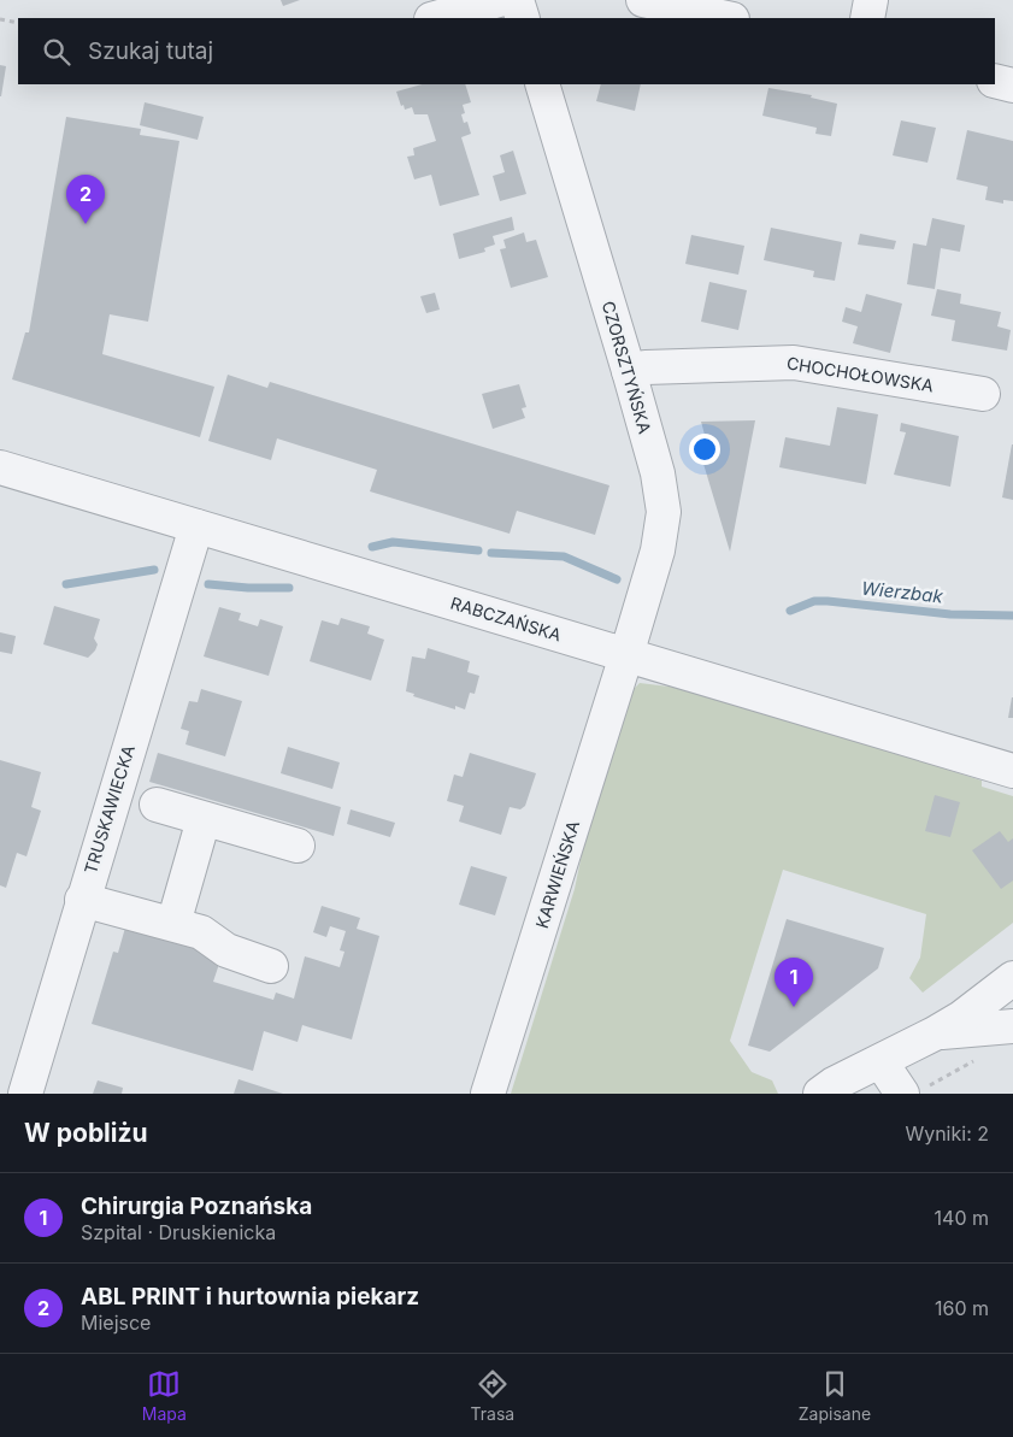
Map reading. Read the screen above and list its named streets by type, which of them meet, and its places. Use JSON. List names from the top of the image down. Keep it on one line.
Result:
{"streets":{"street":["CZORSZTYŃSKA","CHOCHOŁOWSKA","RABCZAŃSKA","TRUSKAWIECKA","KARWIEŃSKA"]},"crossings":[["CZORSZTYŃSKA","CHOCHOŁOWSKA"],["CZORSZTYŃSKA","RABCZAŃSKA"],["CZORSZTYŃSKA","KARWIEŃSKA"],["RABCZAŃSKA","TRUSKAWIECKA"],["RABCZAŃSKA","KARWIEŃSKA"]],"water":["Wierzbak"],"page":{"search":"Szukaj tutaj","pins":["2","1"],"heading":["W pobliżu","Wyniki: 2"],"list":[{"mark":"1","name":"Chirurgia Poznańska","note":"Szpital · Druskienicka","value":"140 m"},{"mark":"2","name":"ABL PRINT i hurtownia piekarz","note":"Miejsce","value":"160 m"}],"nav":["Mapa","Trasa","Zapisane"]}}
